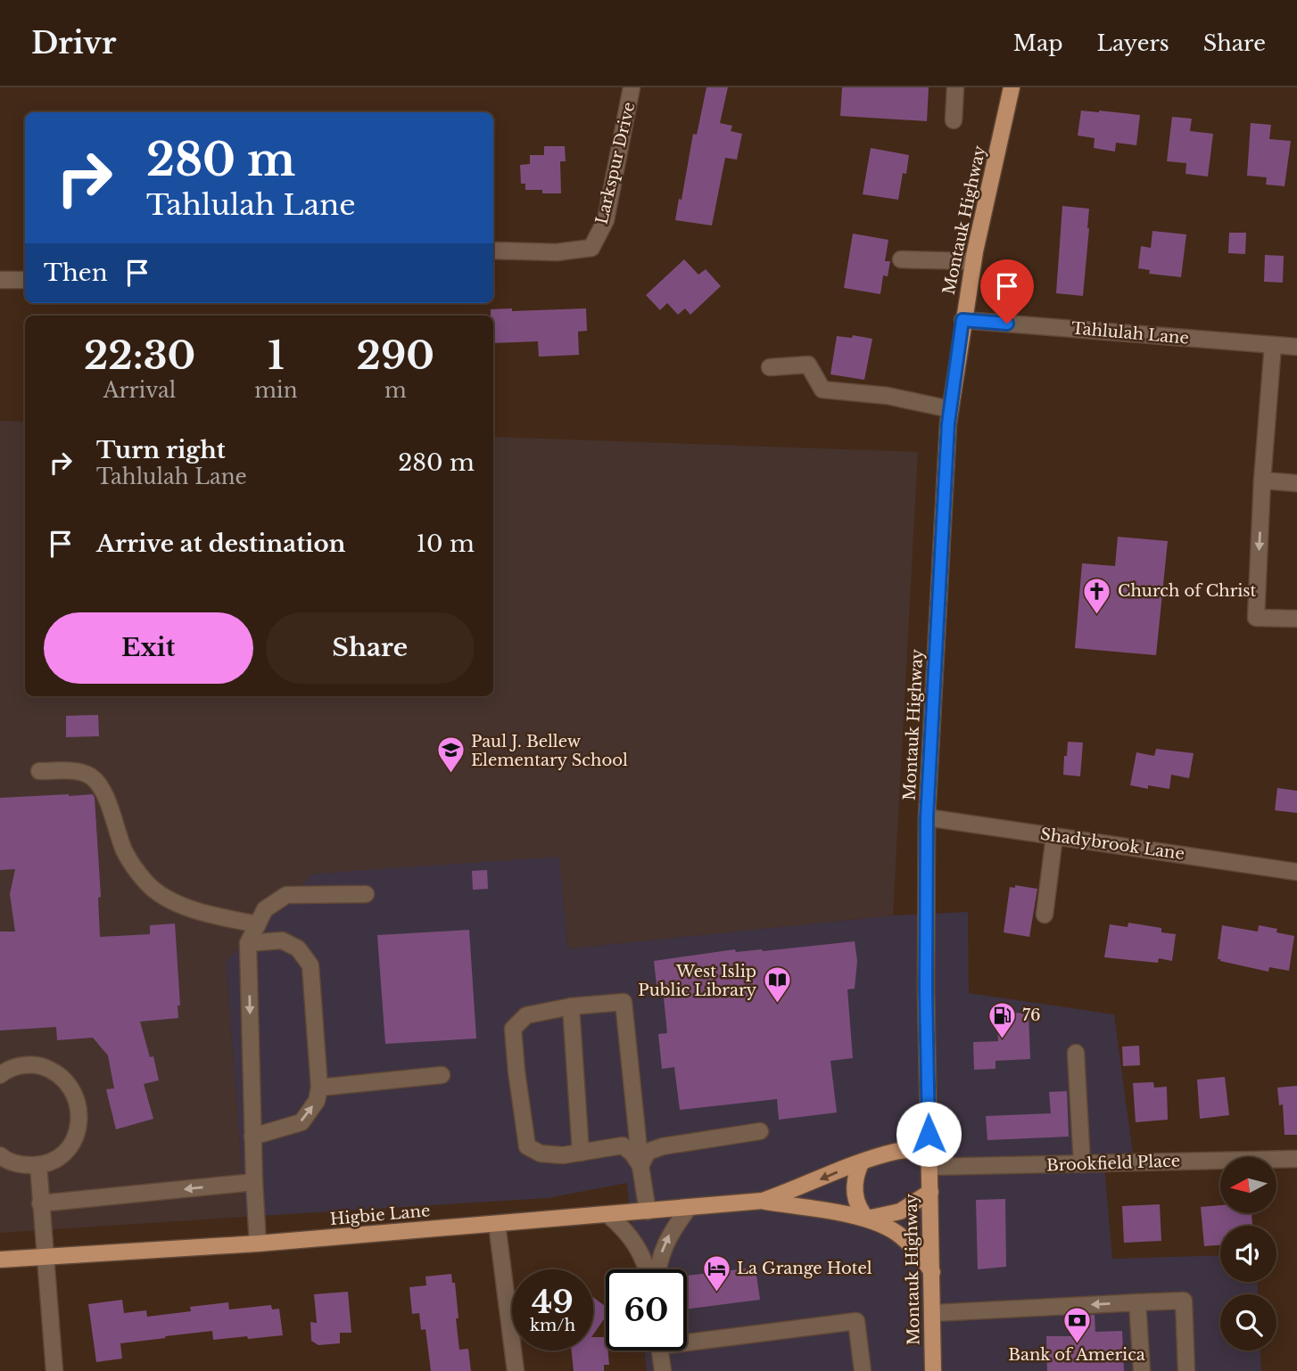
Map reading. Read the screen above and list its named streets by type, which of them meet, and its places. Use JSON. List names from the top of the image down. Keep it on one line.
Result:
{"streets":{"main road":["Montauk Highway","Higbie Lane"],"street":["Larkspur Drive","Tahlulah Lane","Shadybrook Lane","Brookfield Place"]},"crossings":[["Montauk Highway","Tahlulah Lane"],["Montauk Highway","Shadybrook Lane"],["Montauk Highway","Brookfield Place"],["Montauk Highway","Higbie Lane"]],"places":{"church":["Church of Christ"],"school or university":["Paul J. Bellew Elementary School"],"library":["West Islip Public Library"],"fuel station":["76"],"hotel":["La Grange Hotel"],"bank":["Bank of America"]},"north":"left","page":{"header":"Drivr","nav":["Map","Layers","Share"],"turn":["280 m","Tahlulah Lane"],"then":"Then","eta":["22:30","Arrival","1","min","290","m"],"list":[{"name":"Turn right","note":"Tahlulah Lane","value":"280 m"},{"name":"Arrive at destination","value":"10 m"}],"buttons":["Exit","Share"],"speed":"49 km/h","limit":"60"}}
